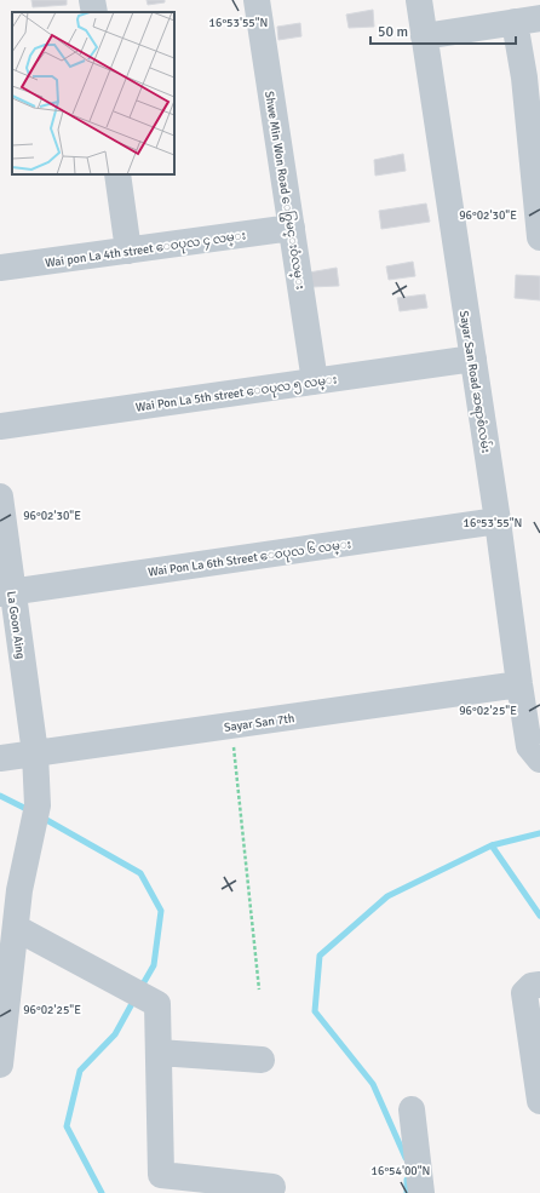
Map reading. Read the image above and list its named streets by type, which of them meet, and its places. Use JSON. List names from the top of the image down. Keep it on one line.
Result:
{"streets":{"street":["Shwe Min Won Road ေ၇ြွမင္းဝံလမ္း","Wai pon La 4th street ေဝပုလ ၄ လမ္း","Sayar San Road ဆရာစံလမ်း","Wai Pon La 5th street ေဝပုလ ၅ လမ္း","Wai Pon La 6th Street ေဝပုလ ၆ လမ္း","La Goon Aing","Sayar San 7th"]},"crossings":[["Shwe Min Won Road ေ၇ြွမင္းဝံလမ္း","Wai pon La 4th street ေဝပုလ ၄ လမ္း"],["Shwe Min Won Road ေ၇ြွမင္းဝံလမ္း","Wai Pon La 5th street ေဝပုလ ၅ လမ္း"],["Sayar San Road ဆရာစံလမ်း","Wai Pon La 5th street ေဝပုလ ၅ လမ္း"],["Sayar San Road ဆရာစံလမ်း","Wai Pon La 6th Street ေဝပုလ ၆ လမ္း"],["Sayar San Road ဆရာစံလမ်း","Sayar San 7th"],["Wai Pon La 6th Street ေဝပုလ ၆ လမ္း","La Goon Aing"],["La Goon Aing","Sayar San 7th"]],"scale_bar":"50 m","coordinates":["16°53'55\"N","96°02'30\"E","96°02'25\"E","16°54'00\"N"]}
